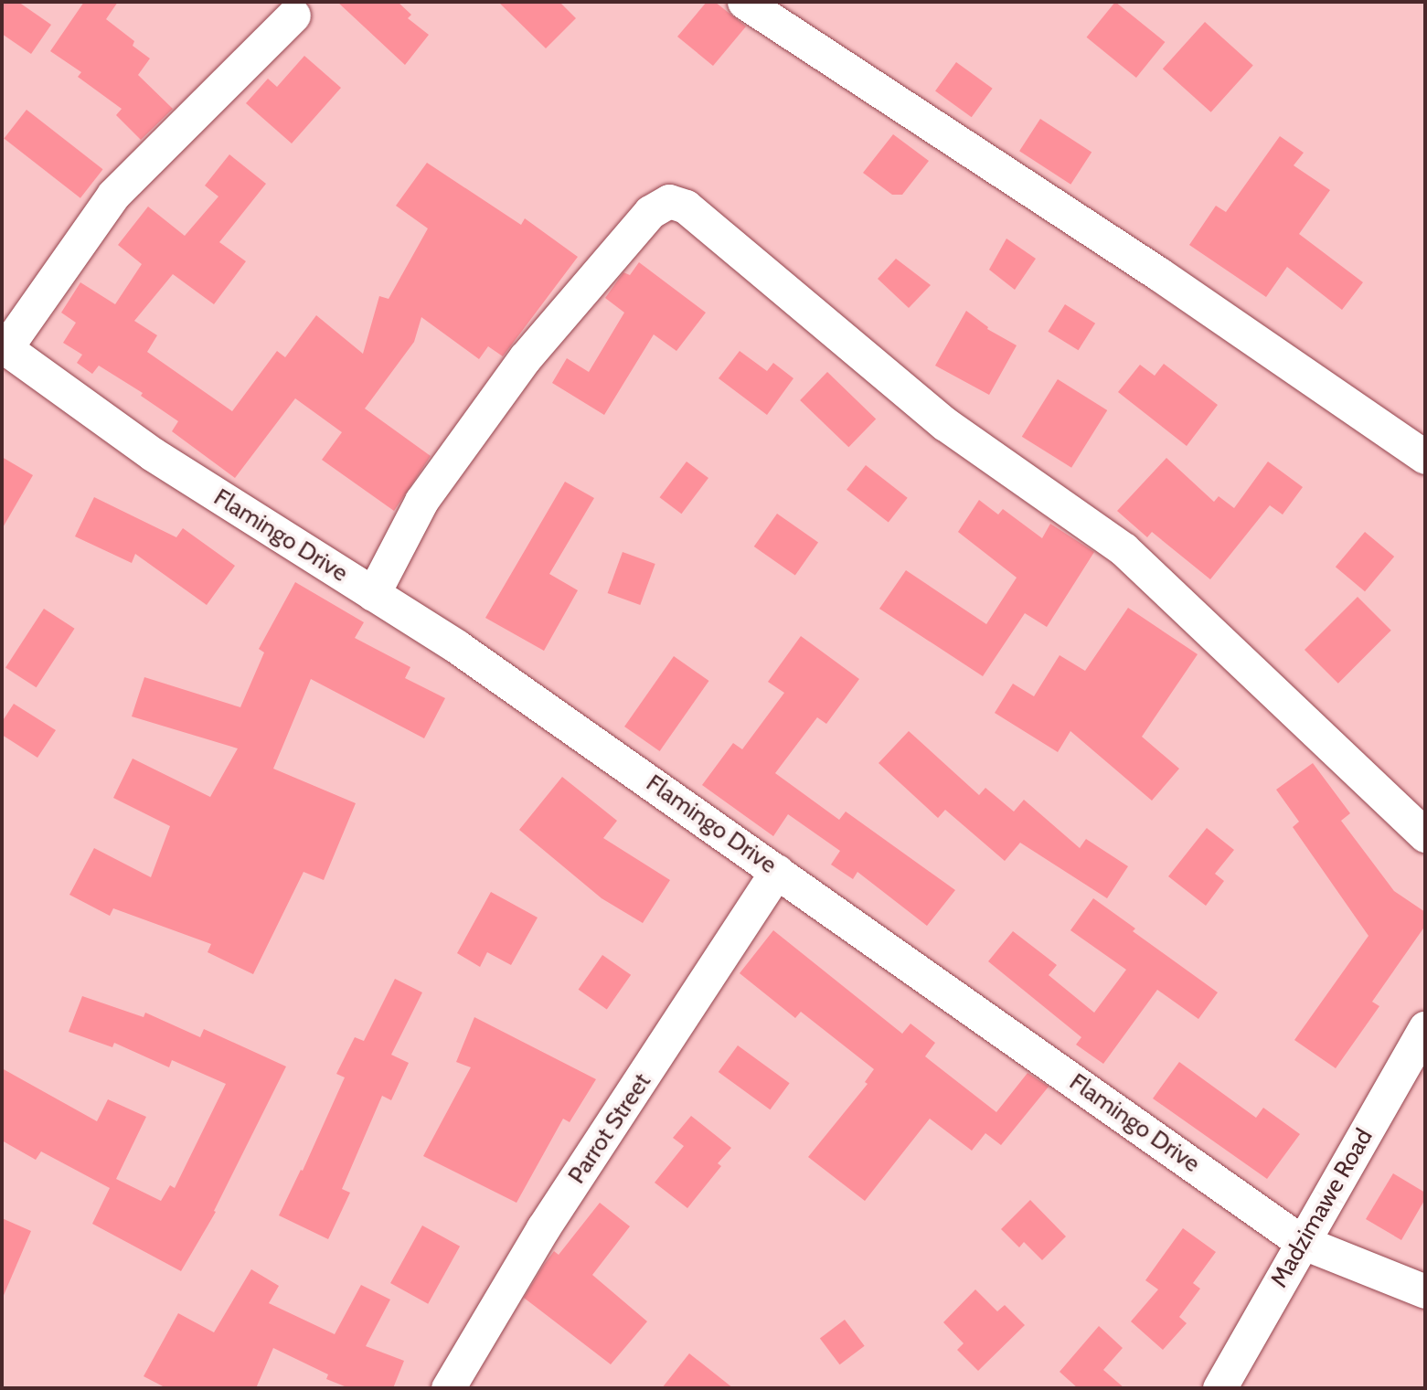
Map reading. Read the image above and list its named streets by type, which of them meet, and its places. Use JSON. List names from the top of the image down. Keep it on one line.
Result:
{"streets":{"street":["Flamingo Drive","Parrot Street","Madzimawe Road"]},"crossings":[["Flamingo Drive","Parrot Street"],["Flamingo Drive","Madzimawe Road"]]}
